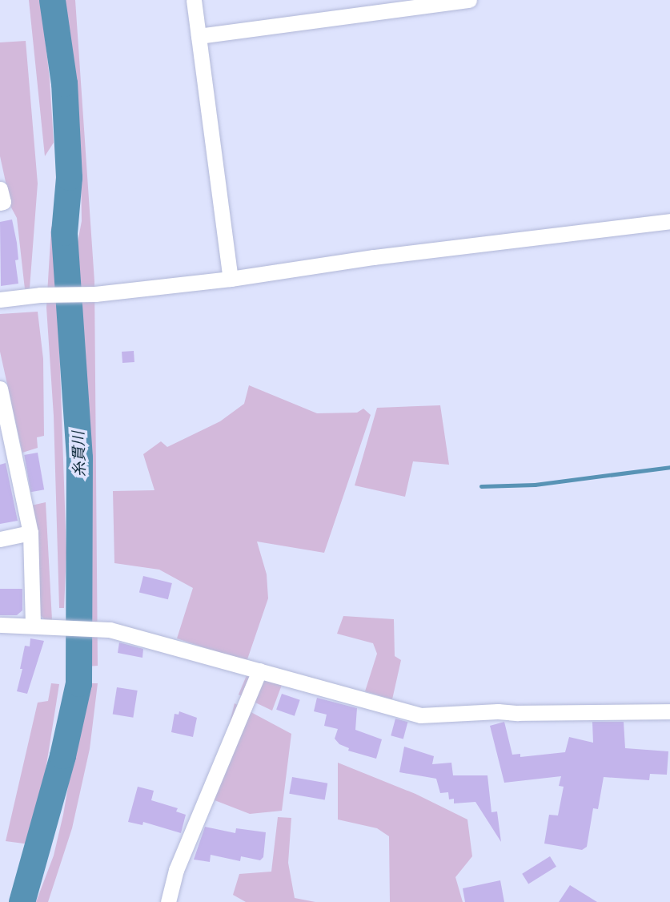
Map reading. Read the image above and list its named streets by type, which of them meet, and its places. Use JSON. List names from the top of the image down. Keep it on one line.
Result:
{"water":["糸貫川"]}
